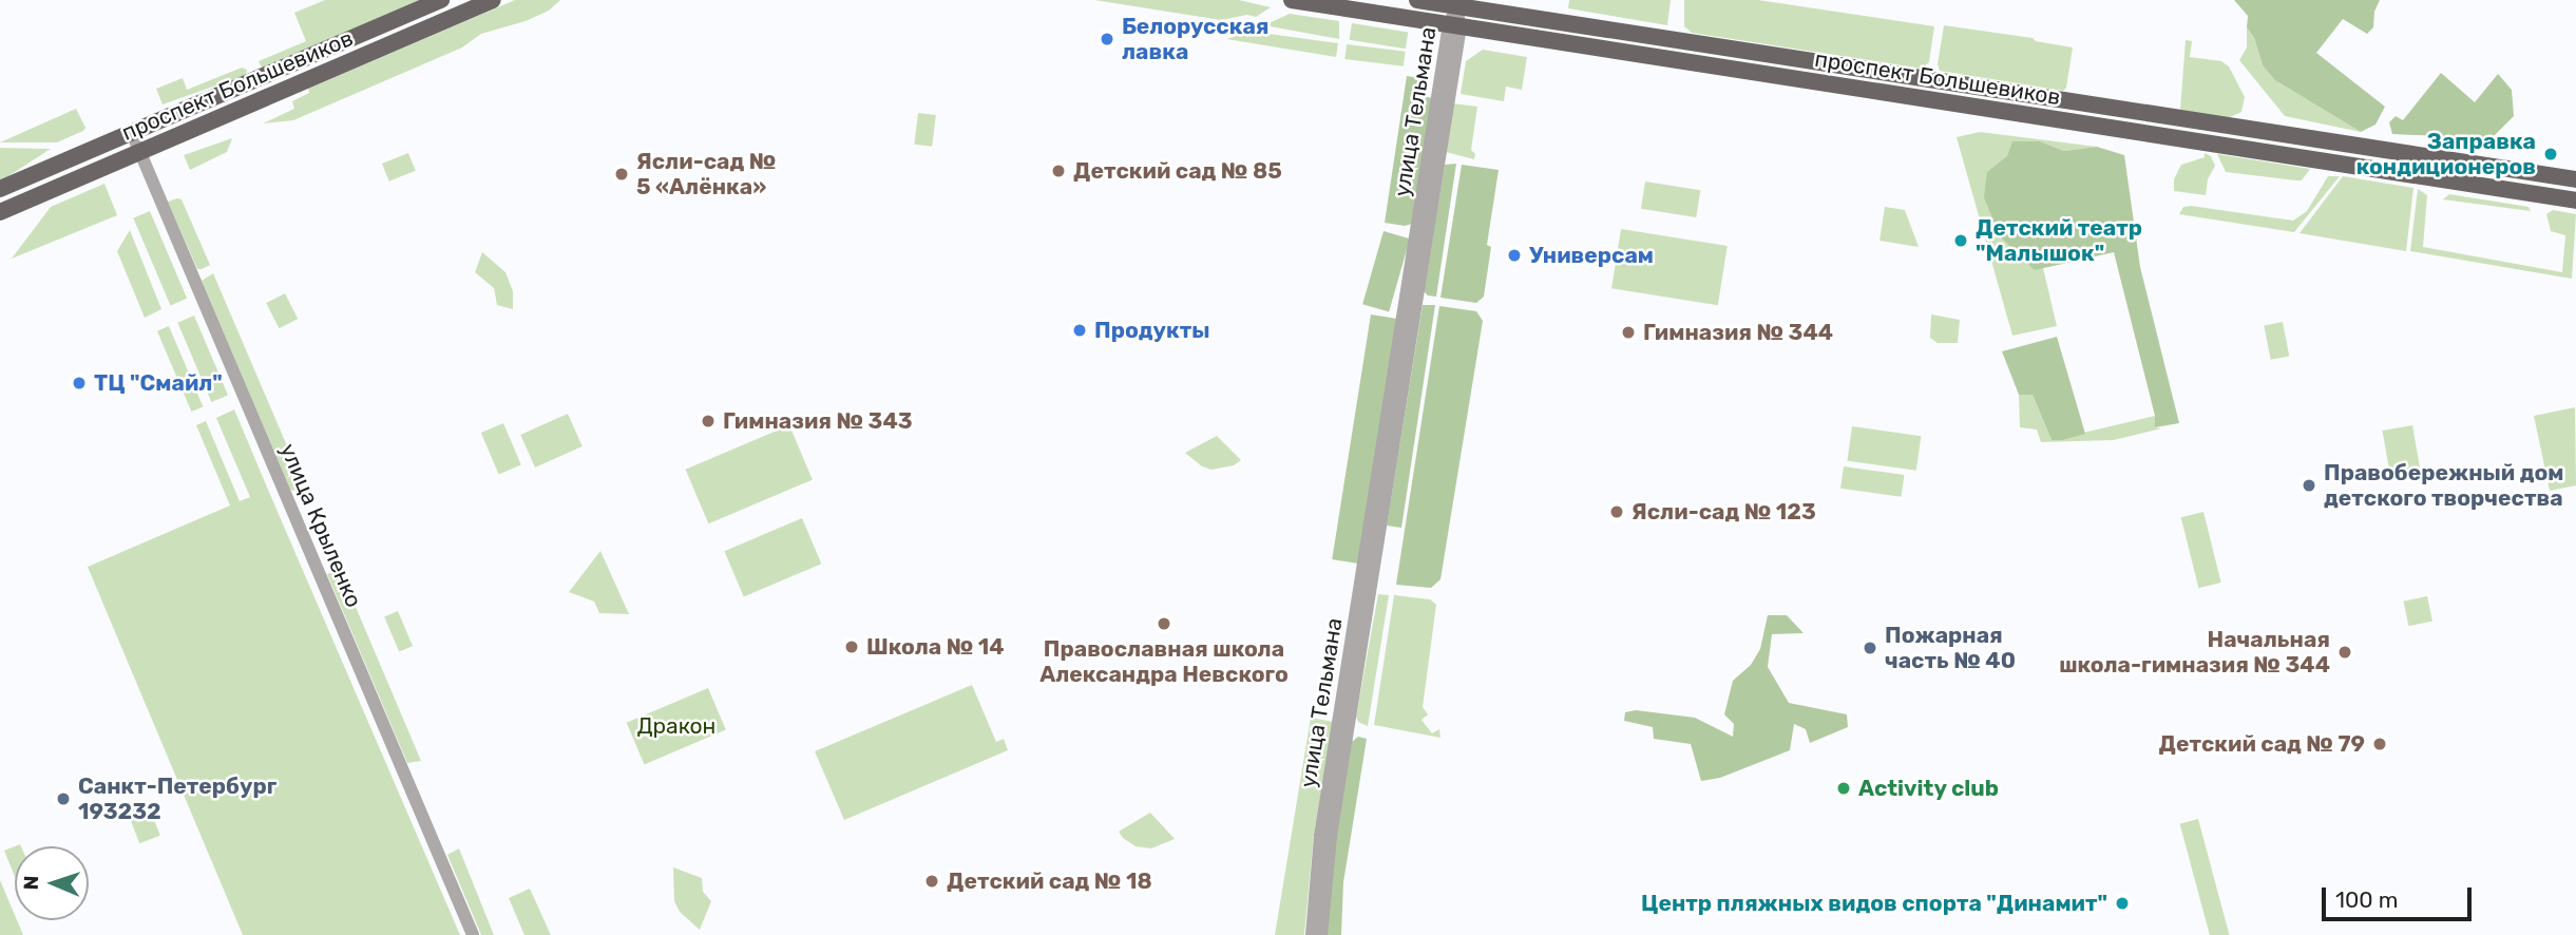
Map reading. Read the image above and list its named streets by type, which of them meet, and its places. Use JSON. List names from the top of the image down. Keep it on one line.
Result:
{"streets":{"main road":["проспект Большевиков"],"street":["улица Тельмана","улица Крыленко"]},"crossings":[["проспект Большевиков","улица Тельмана"],["проспект Большевиков","улица Крыленко"]],"parks":["Дракон"],"places":["Белорусская лавка","Заправка кондиционеров","Детский сад № 85","Ясли-сад № 5 «Алёнка»","Детский театр \"Малышок\"","Универсам","Продукты","Гимназия № 344","ТЦ \"Смайл\"","Гимназия № 343","Правобережный дом детского творчества","Ясли-сад № 123","Православная школа Александра Невского","Школа № 14","Пожарная часть № 40","Начальная школа-гимназия № 344","Детский сад № 79","Activity club","Санкт-Петербург 193232","Детский сад № 18","Центр пляжных видов спорта \"Динамит\""],"scale_bar":"100 m","north":"left"}
